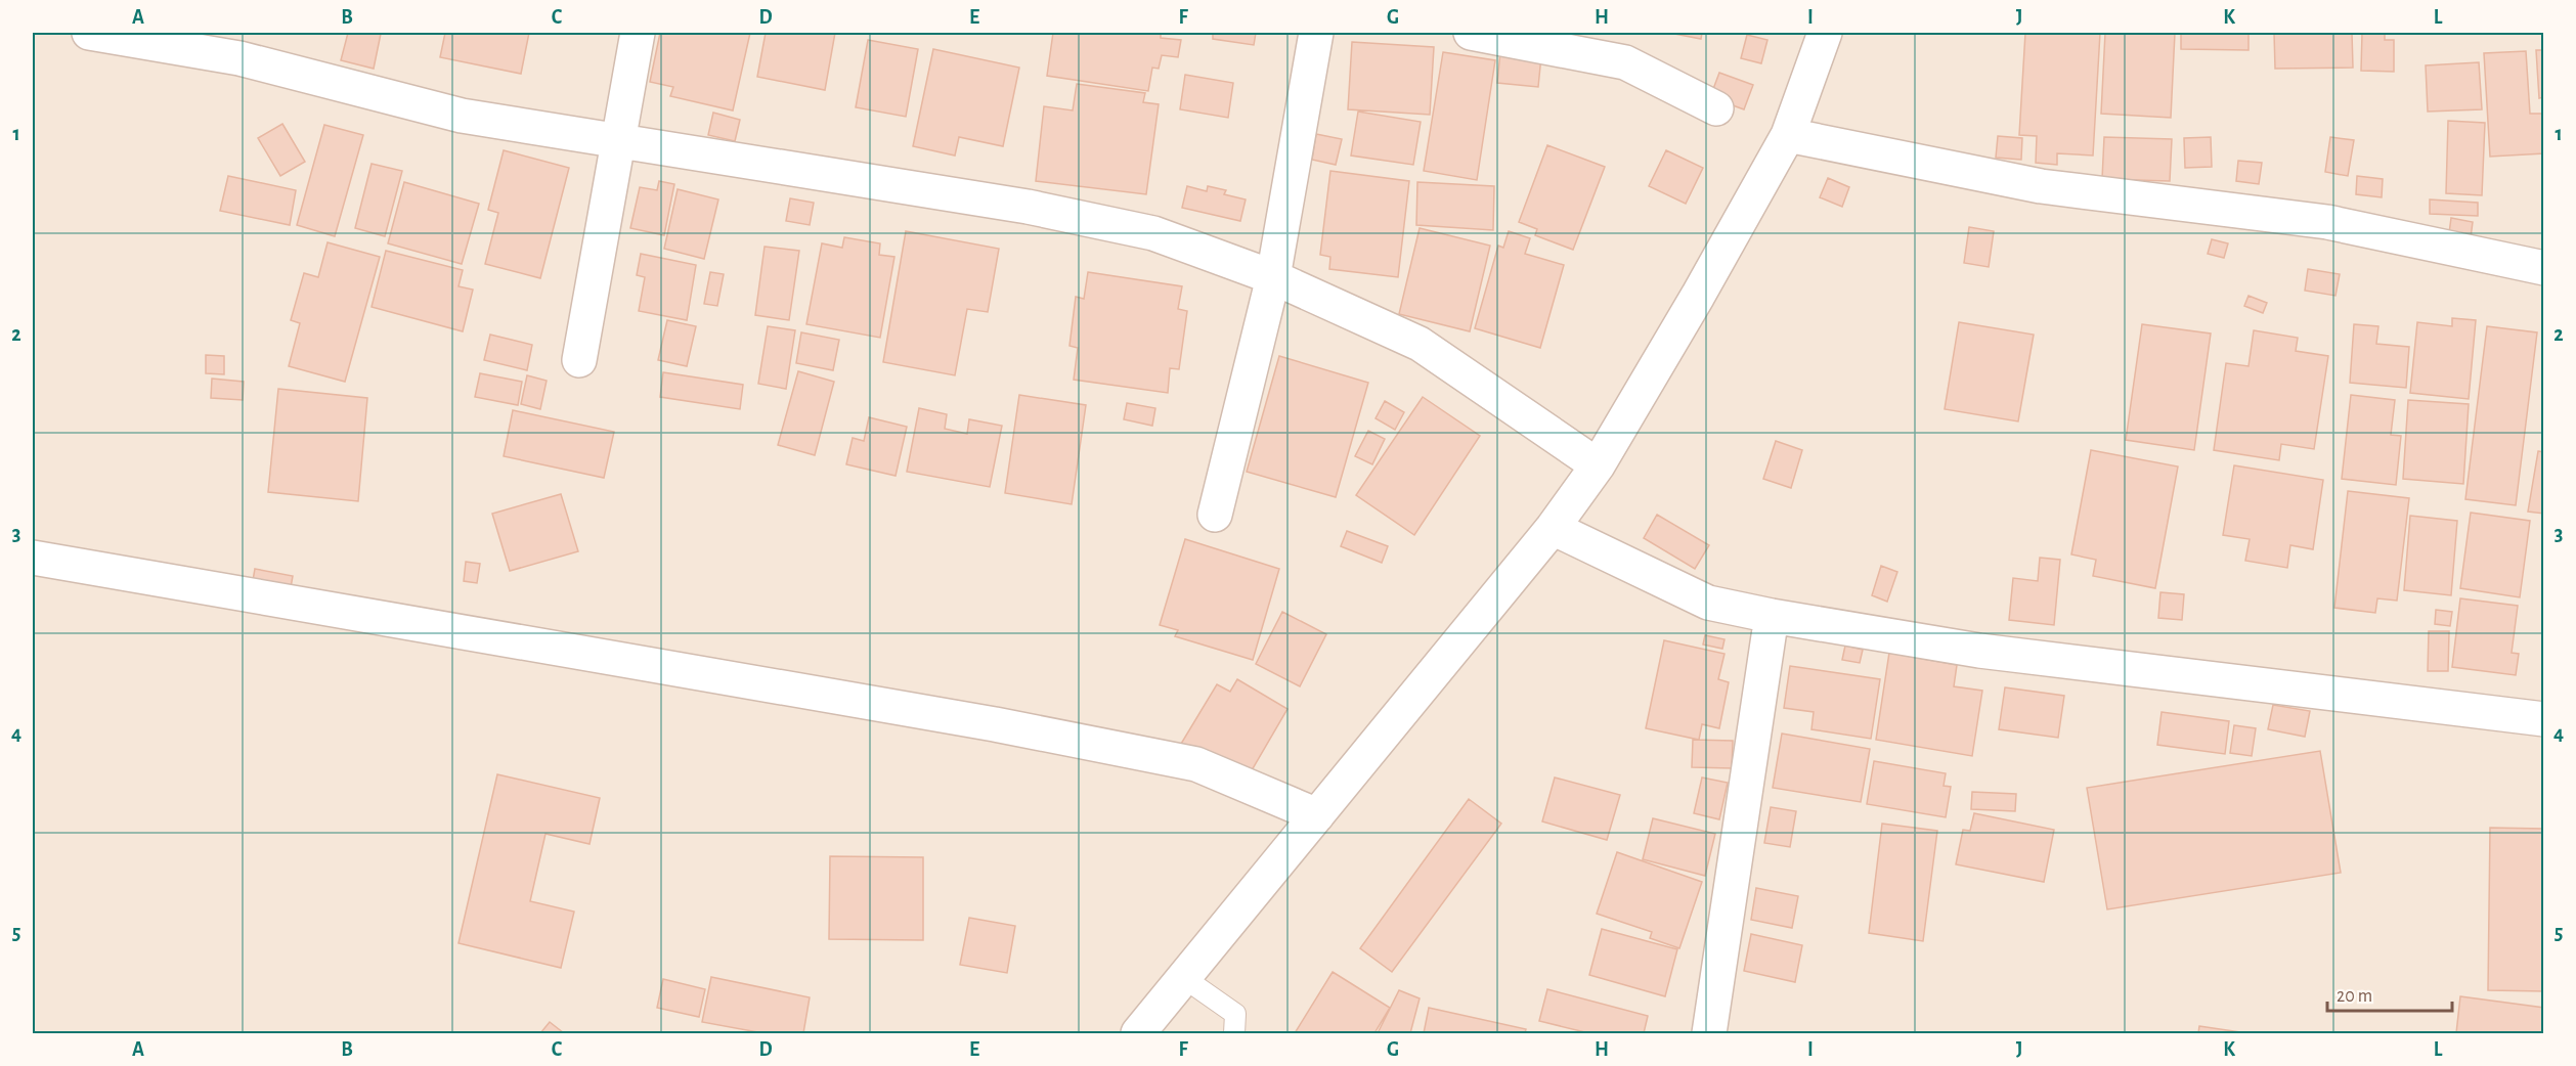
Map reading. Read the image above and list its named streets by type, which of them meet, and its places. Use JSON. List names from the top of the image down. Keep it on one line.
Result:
{"scale_bar":"20 m","grid":{"columns":["A","B","C","D","E","F","G","H","I","J","K","L"],"rows":["1","2","3","4","5"]}}
